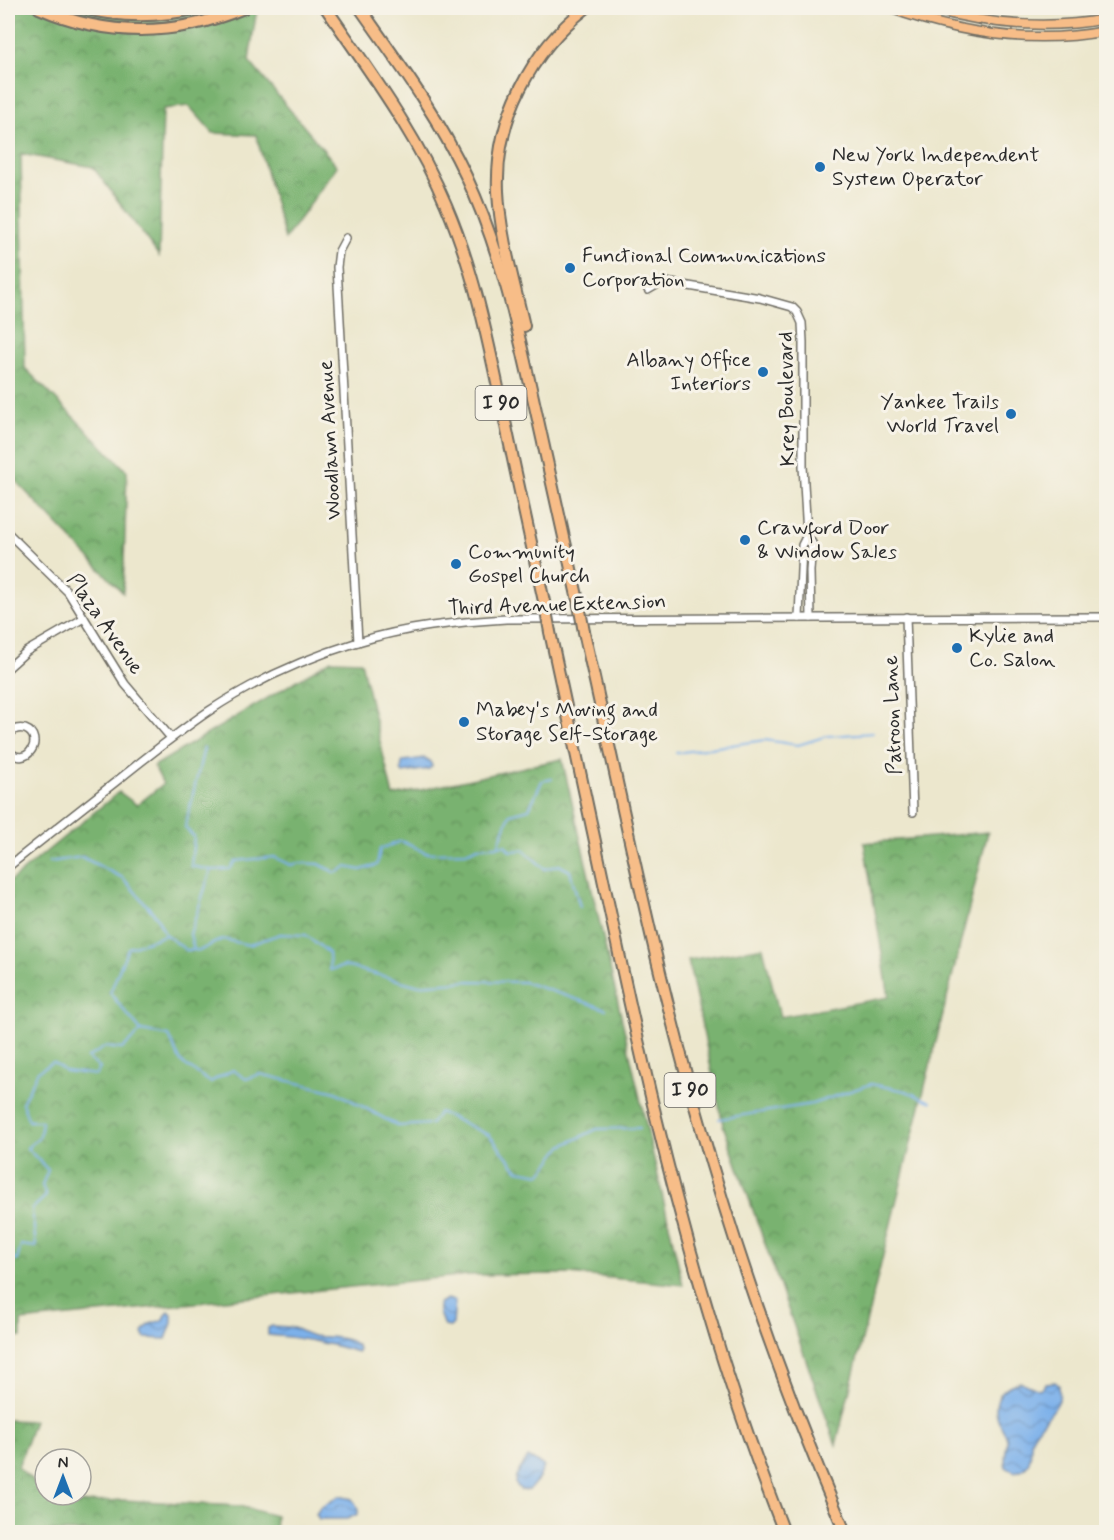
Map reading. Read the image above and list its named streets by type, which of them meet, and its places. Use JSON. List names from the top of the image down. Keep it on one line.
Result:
{"streets":{"highway":["I 90"],"street":["Krey Boulevard","Woodlawn Avenue","Third Avenue Extension","Plaza Avenue","Patroon Lane"]},"crossings":[["Krey Boulevard","Third Avenue Extension"],["Woodlawn Avenue","Third Avenue Extension"],["Third Avenue Extension","Plaza Avenue"],["Third Avenue Extension","Patroon Lane"]],"places":["New York Independent System Operator","Functional Communications Corporation","Albany Office Interiors","Yankee Trails World Travel","Crawford Door & Window Sales","Community Gospel Church","Kylie and Co. Salon","Mabey's Moving and Storage Self-Storage"],"north":"top"}
